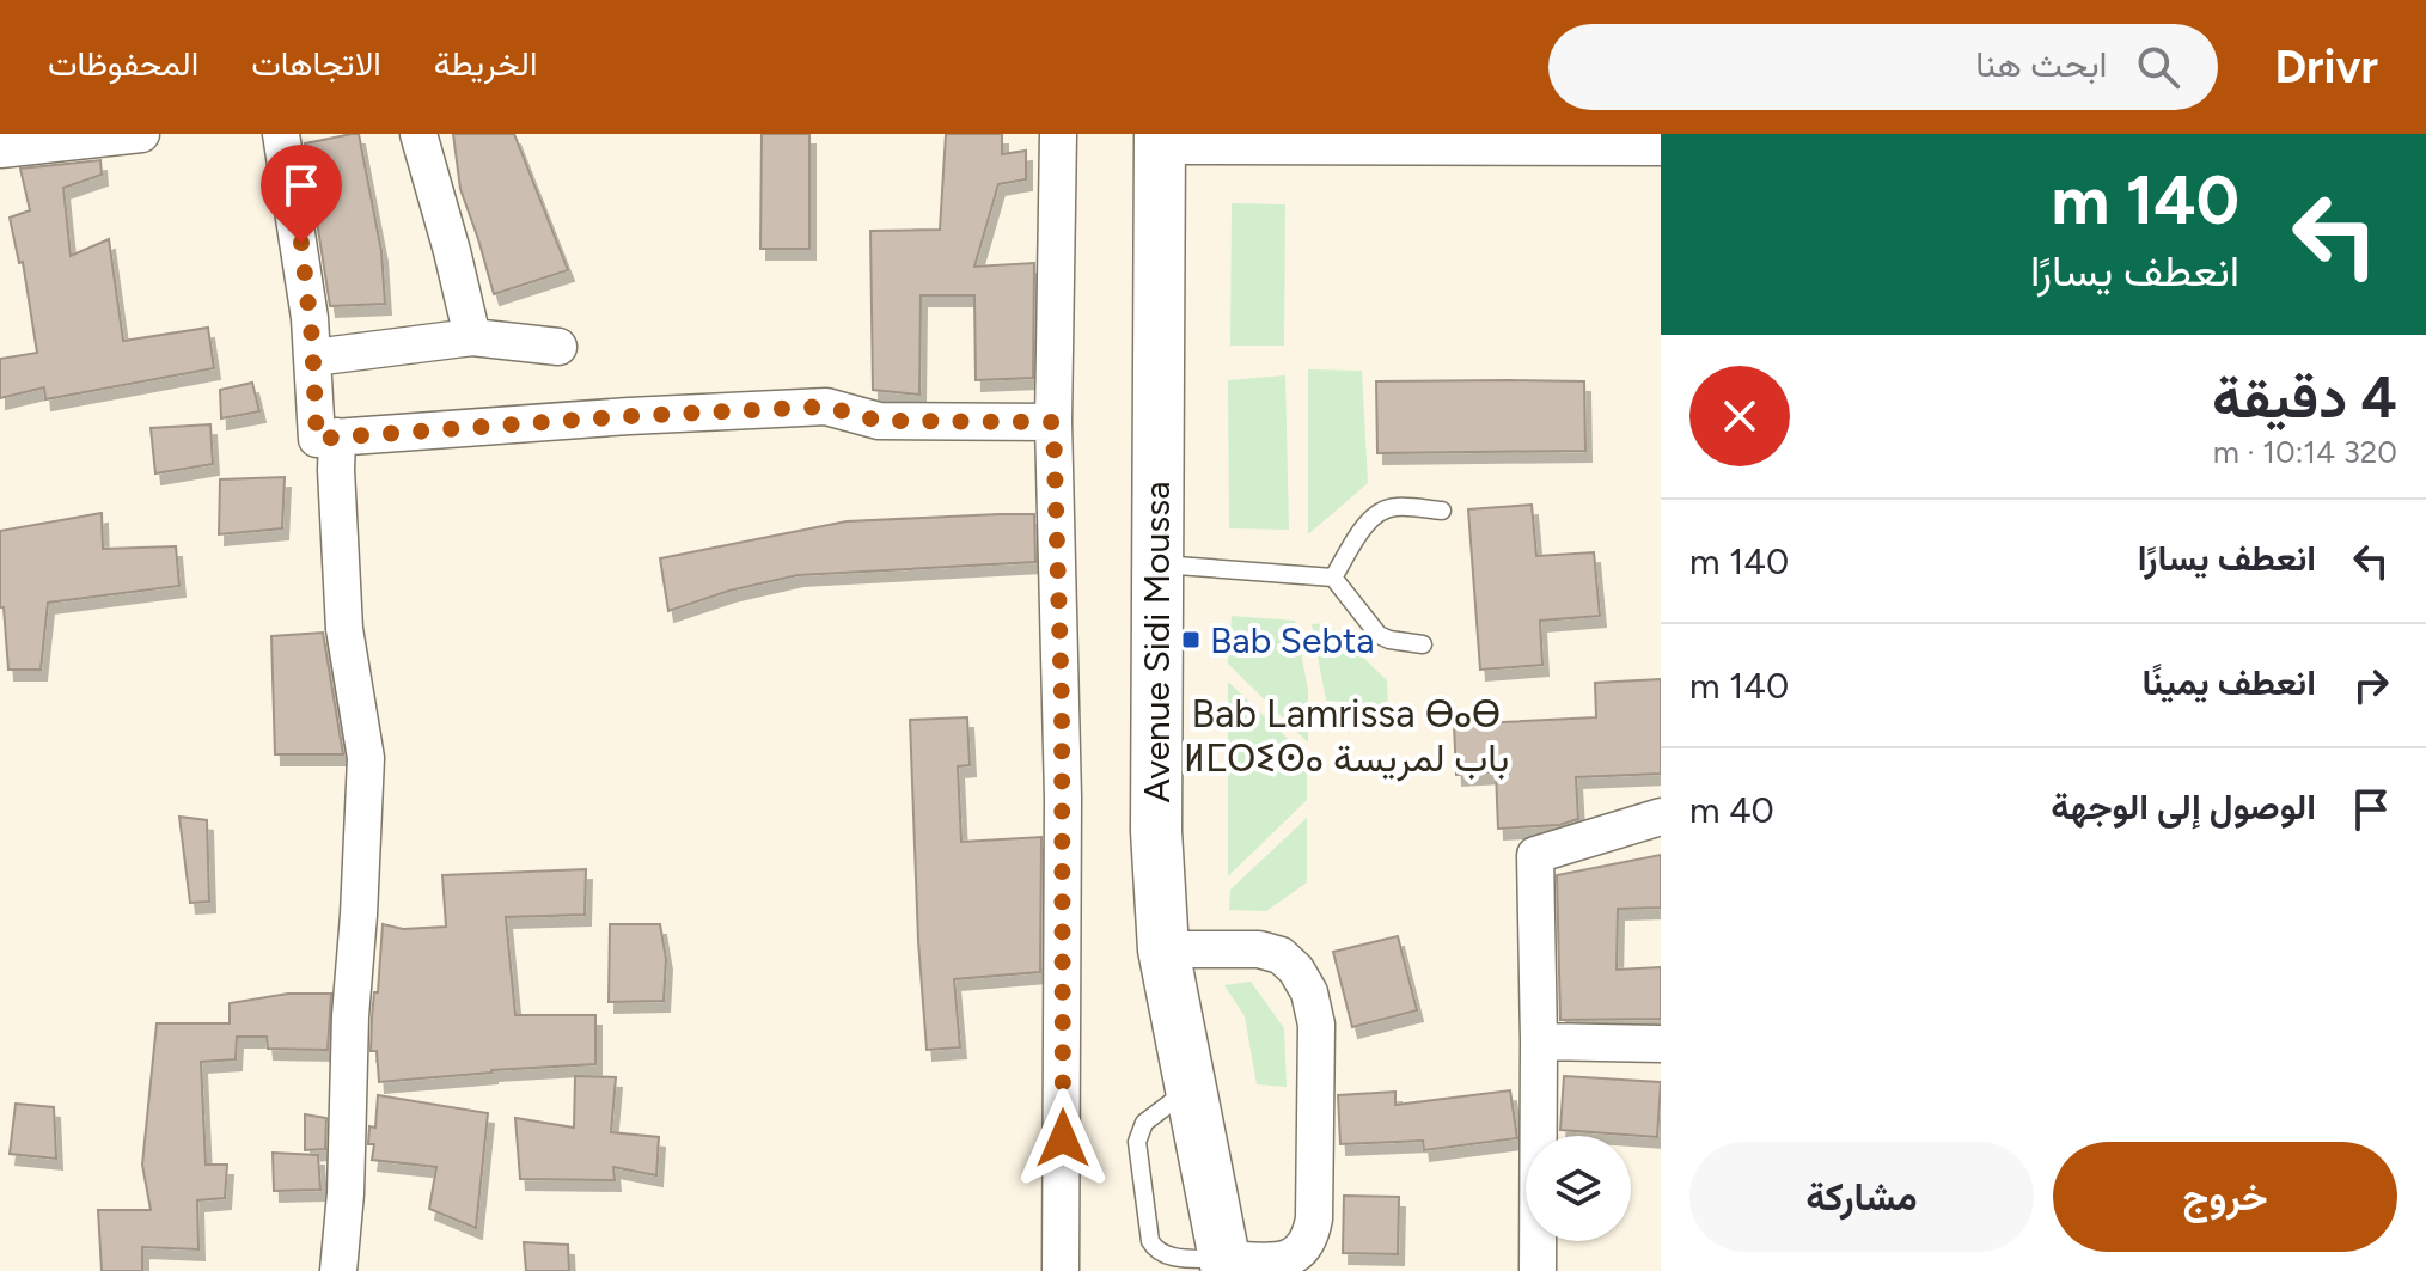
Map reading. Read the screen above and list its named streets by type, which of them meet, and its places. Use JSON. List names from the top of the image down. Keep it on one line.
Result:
{"streets":{"street":["Avenue Sidi Moussa"]},"districts":["Bab Lamrissa ⴱⴰⴱ ⵍⵎⵔⵉⵙⴰ باب لمريسة"],"places":{"transit":["Bab Sebta"]},"page":{"header":"Drivr","search":"ابحث هنا","nav":["الخريطة","الاتجاهات","المحفوظات"],"turn":["140 m","انعطف يسارًا"],"heading":["4 دقيقة","320 m · 10:14"],"list":[{"name":"انعطف يسارًا","value":"140 m"},{"name":"انعطف يمينًا","value":"140 m"},{"name":"الوصول إلى الوجهة","value":"40 m"}],"buttons":["خروج","مشاركة"]}}
